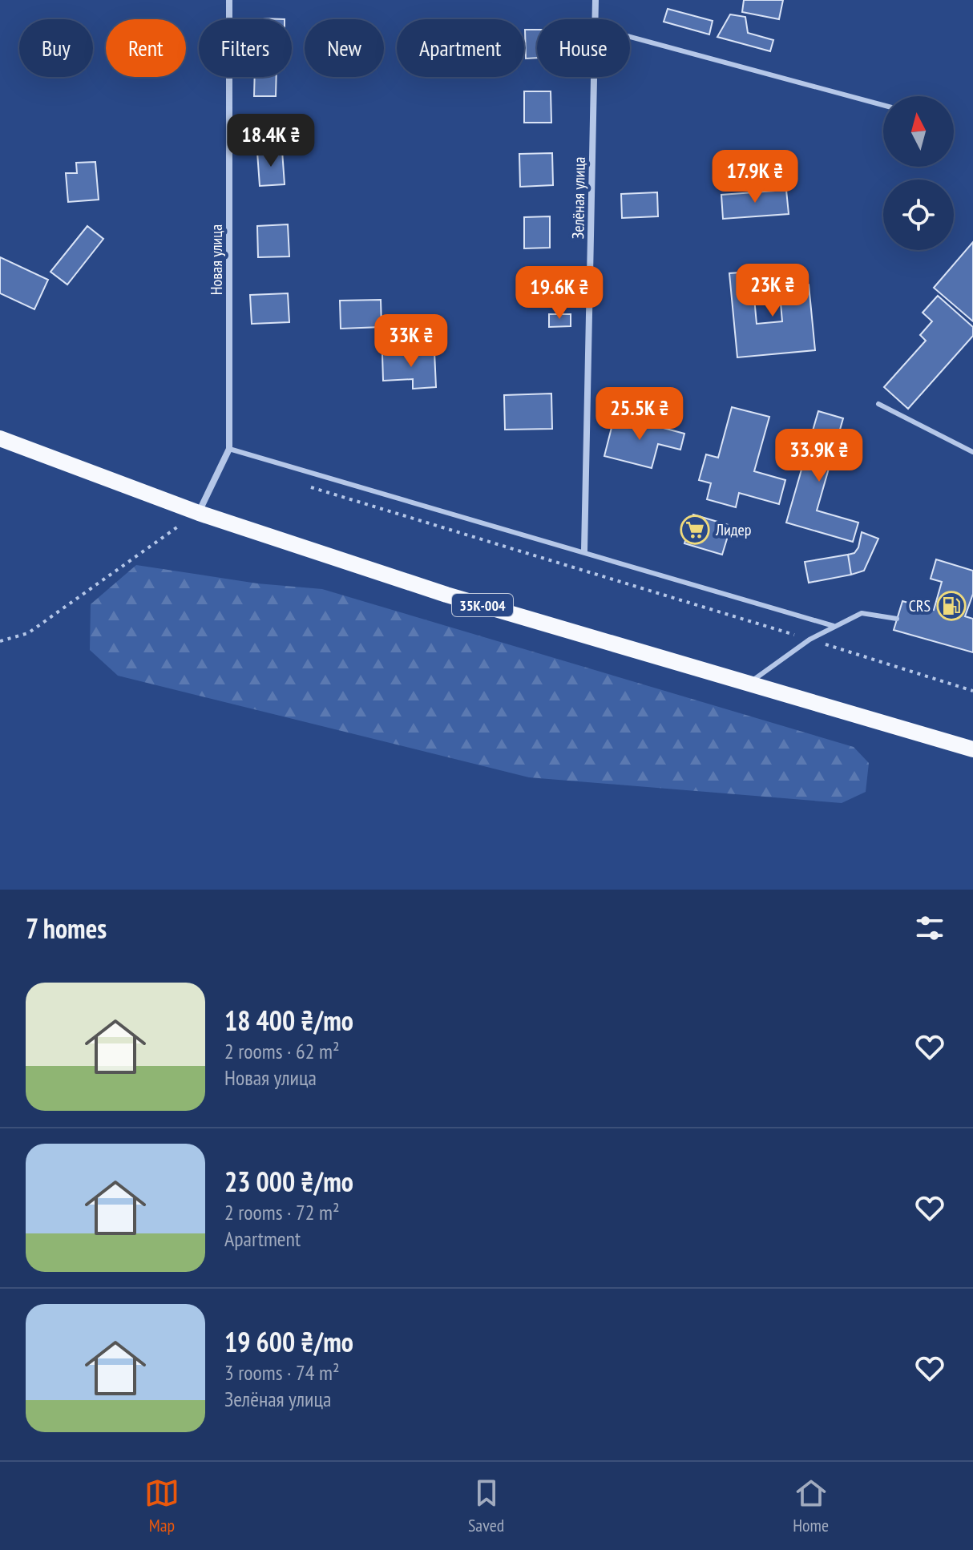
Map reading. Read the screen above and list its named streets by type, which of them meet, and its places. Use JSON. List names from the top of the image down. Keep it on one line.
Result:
{"streets":{"main road":["35К-004"],"street":["Зелёная улица","Новая улица"]},"crossings":[["Новая улица","35К-004"]],"places":{"supermarket":["Лидер"],"fuel station":["CRS"]},"north":"top","page":{"chip":["Buy","Rent","Filters","New","Apartment","House"],"price":["18.4K ₴","17.9K ₴","23K ₴","19.6K ₴","33K ₴","25.5K ₴","33.9K ₴"],"heading":"7 homes","list":[{"name":"18 400 ₴/mo","note":"2 rooms · 62 m² · Новая улица"},{"name":"23 000 ₴/mo","note":"2 rooms · 72 m² · Apartment"},{"name":"19 600 ₴/mo","note":"3 rooms · 74 m² · Зелёная улица"}],"tabs":["Map","Saved","Home"]}}
